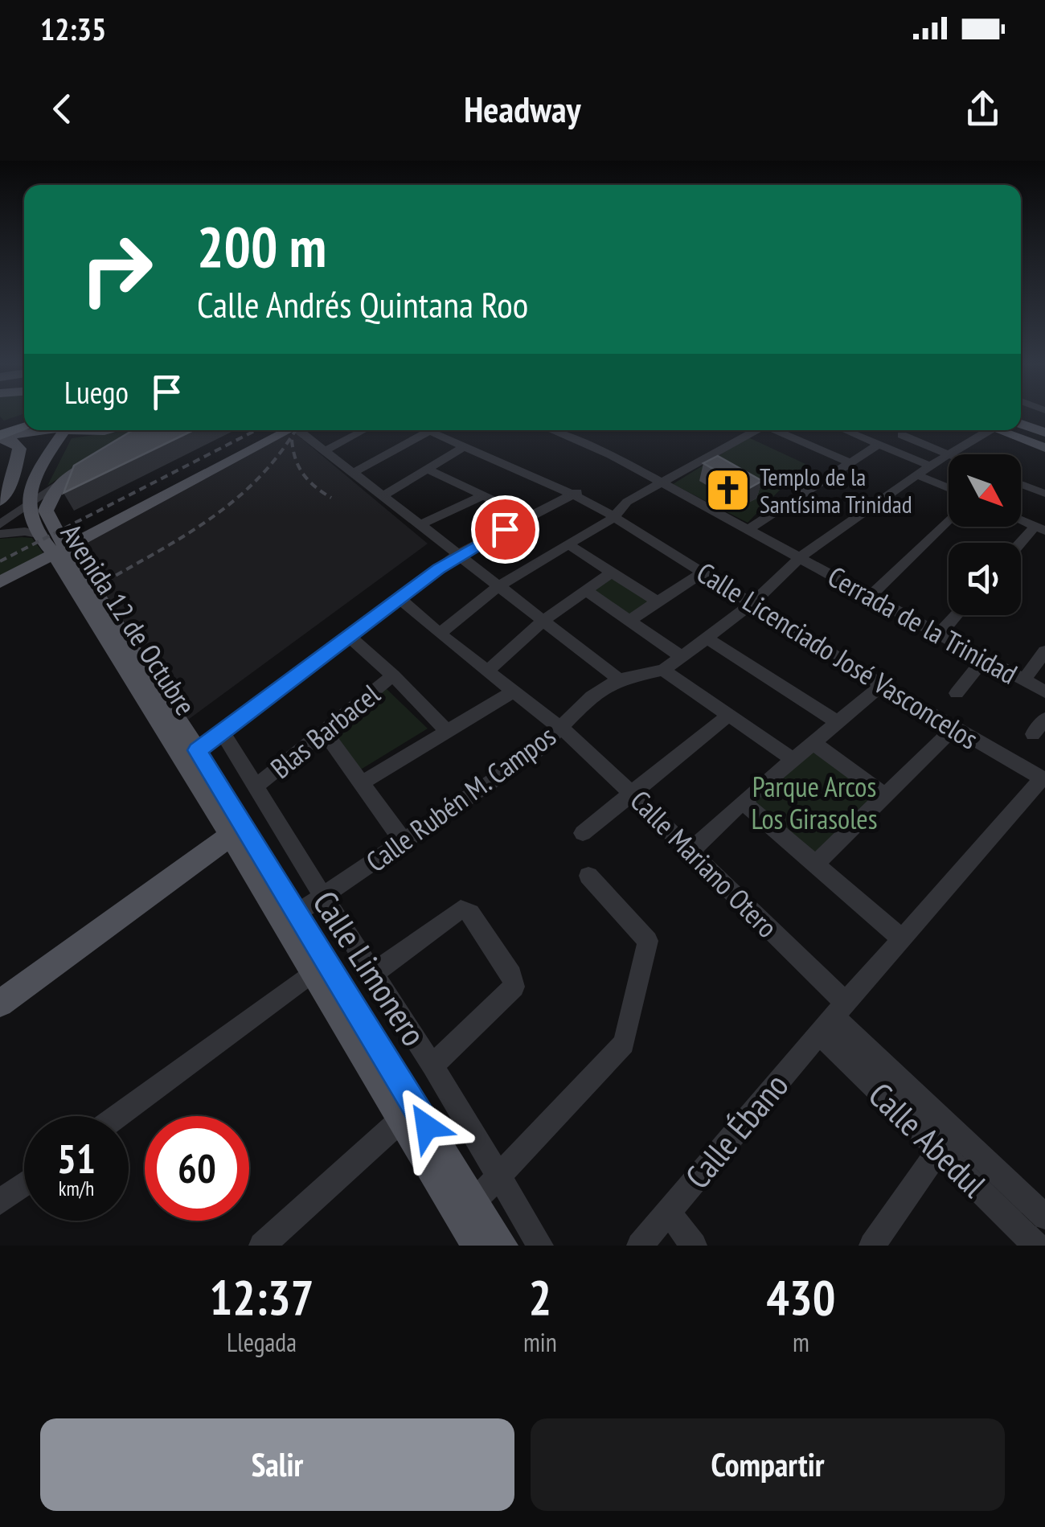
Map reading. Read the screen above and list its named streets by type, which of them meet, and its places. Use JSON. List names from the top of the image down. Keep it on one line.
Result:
{"streets":{"main road":["Avenida 12 de Octubre"],"street":["Cerrada de la Trinidad","Calle Licenciado José Vasconcelos","Blas Barbacel","Calle Rubén M. Campos","Calle Mariano Otero","Calle Limonero","Calle Ébano","Calle Abedul"]},"crossings":[["Avenida 12 de Octubre","Calle Rubén M. Campos"],["Cerrada de la Trinidad","Calle Rubén M. Campos"],["Calle Licenciado José Vasconcelos","Calle Rubén M. Campos"],["Calle Licenciado José Vasconcelos","Calle Ébano"],["Blas Barbacel","Calle Limonero"],["Calle Rubén M. Campos","Calle Mariano Otero"],["Calle Rubén M. Campos","Calle Limonero"],["Calle Mariano Otero","Calle Ébano"],["Calle Mariano Otero","Calle Abedul"],["Calle Ébano","Calle Abedul"]],"parks":["Parque Arcos Los Girasoles"],"places":{"church":["Templo de la Santísima Trinidad"]},"north":"bottom right","page":{"status":"12:35","header":"Headway","turn":["200 m","Calle Andrés Quintana Roo"],"then":"Luego","speed":"51 km/h","limit":"60","eta":["12:37","Llegada","2","min","430","m"],"buttons":["Salir","Compartir"]}}
